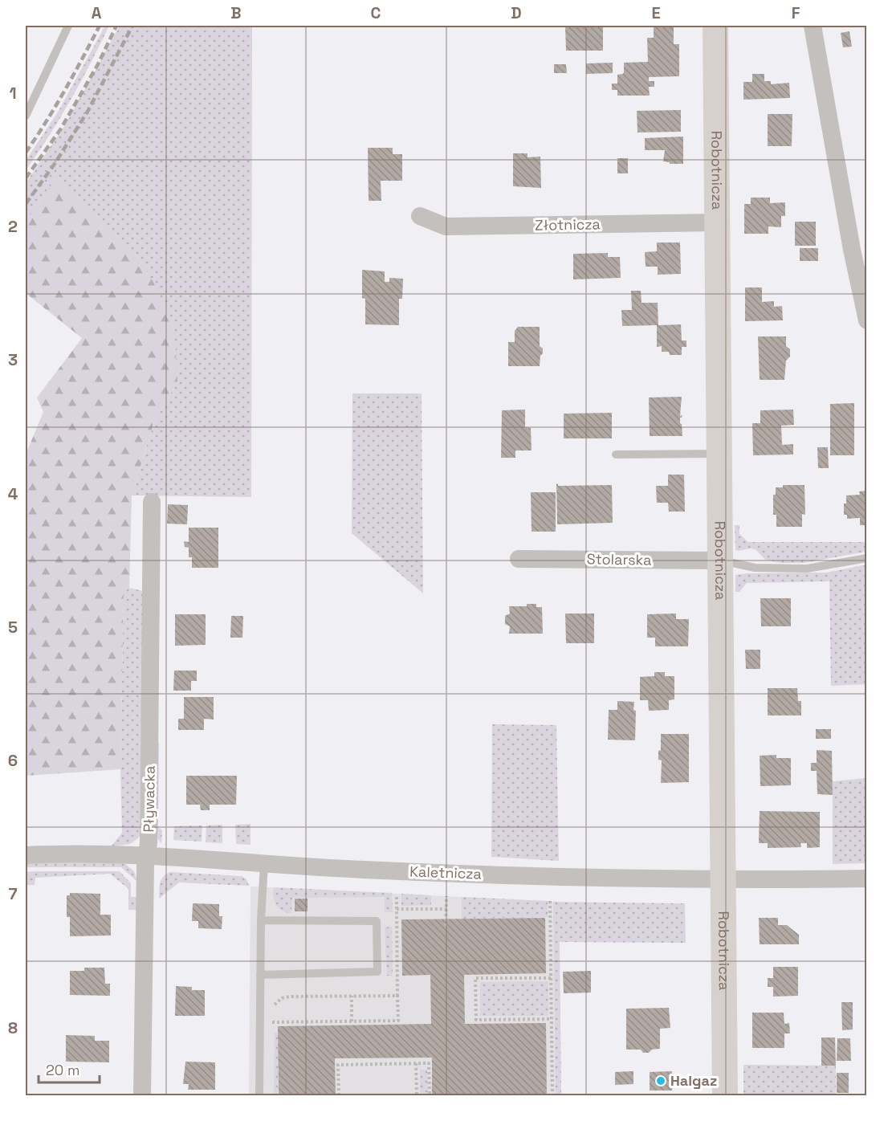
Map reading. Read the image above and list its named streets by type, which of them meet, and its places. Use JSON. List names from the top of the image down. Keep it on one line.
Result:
{"streets":{"street":["Robotnicza","Złotnicza","Stolarska","Pływacka","Kaletnicza"]},"crossings":[["Robotnicza","Złotnicza"],["Robotnicza","Stolarska"],["Robotnicza","Kaletnicza"],["Pływacka","Kaletnicza"]],"places":["Halgaz"],"scale_bar":"20 m","grid":{"columns":["A","B","C","D","E","F"],"rows":["1","2","3","4","5","6","7","8"]}}
